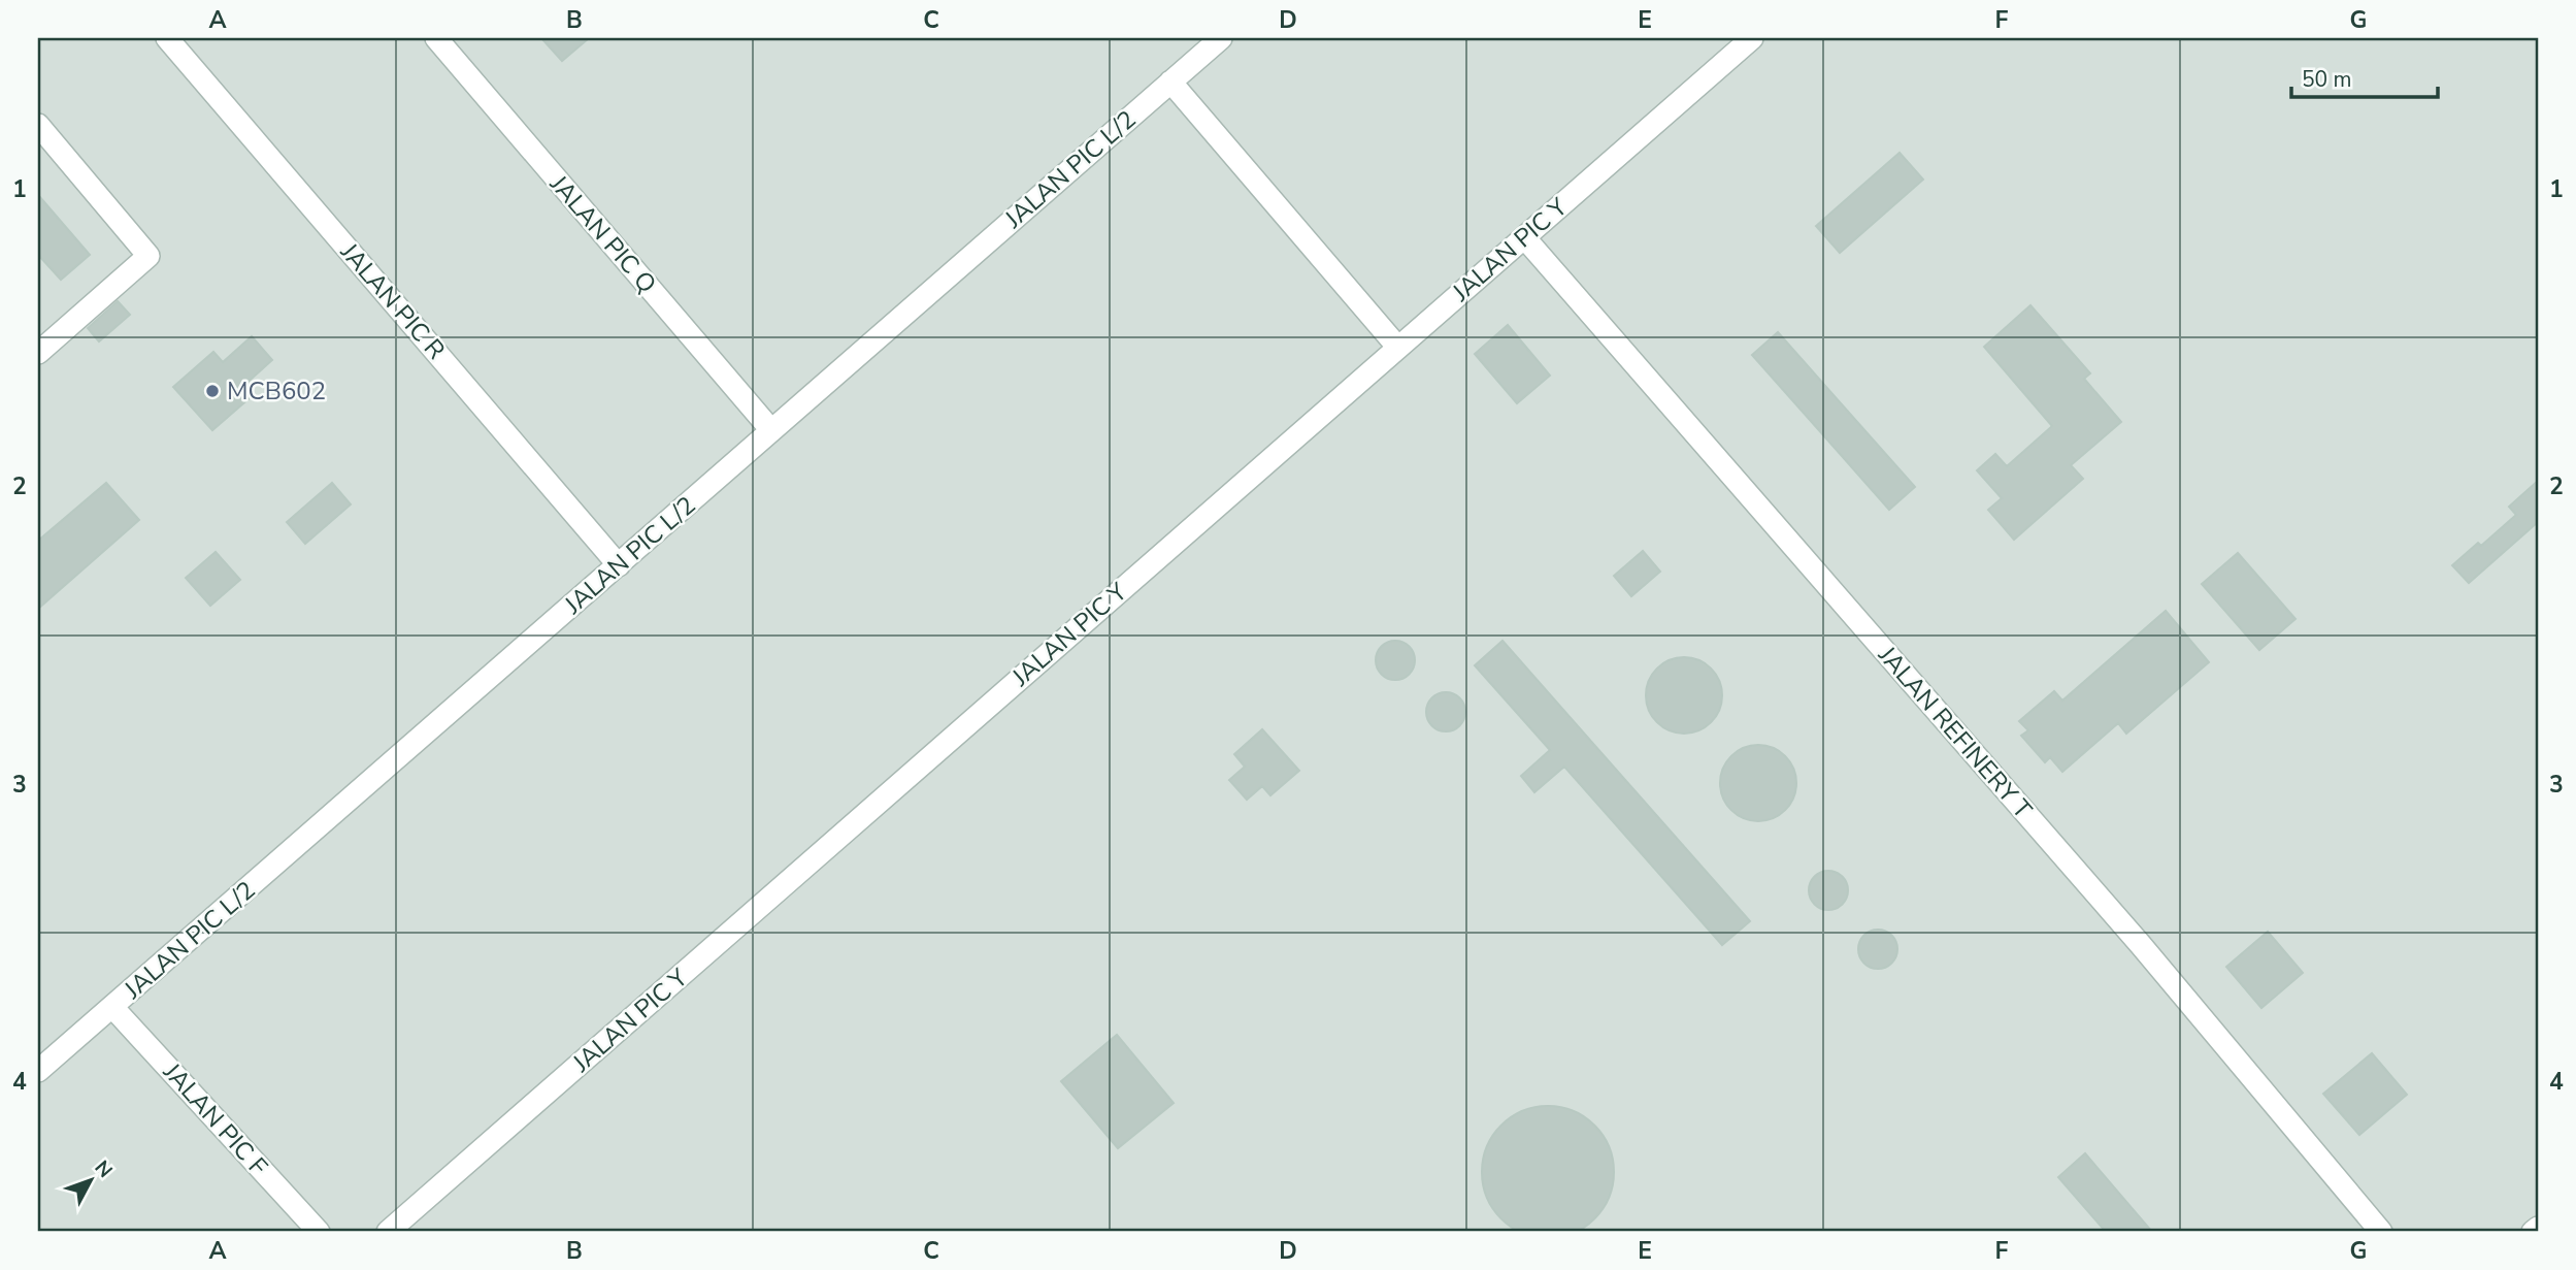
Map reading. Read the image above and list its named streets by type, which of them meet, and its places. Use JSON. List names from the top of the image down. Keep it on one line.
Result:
{"streets":{"street":["JALAN PIC L/2","JALAN PIC Q","JALAN PIC Y","JALAN PIC R","JALAN REFINERY T","JALAN PIC F"]},"crossings":[["JALAN PIC L/2","JALAN PIC Q"],["JALAN PIC L/2","JALAN PIC R"],["JALAN PIC L/2","JALAN PIC F"],["JALAN PIC Y","JALAN REFINERY T"]],"places":["MCB602"],"scale_bar":"50 m","north":"top right","grid":{"columns":["A","B","C","D","E","F","G"],"rows":["1","2","3","4"]}}
